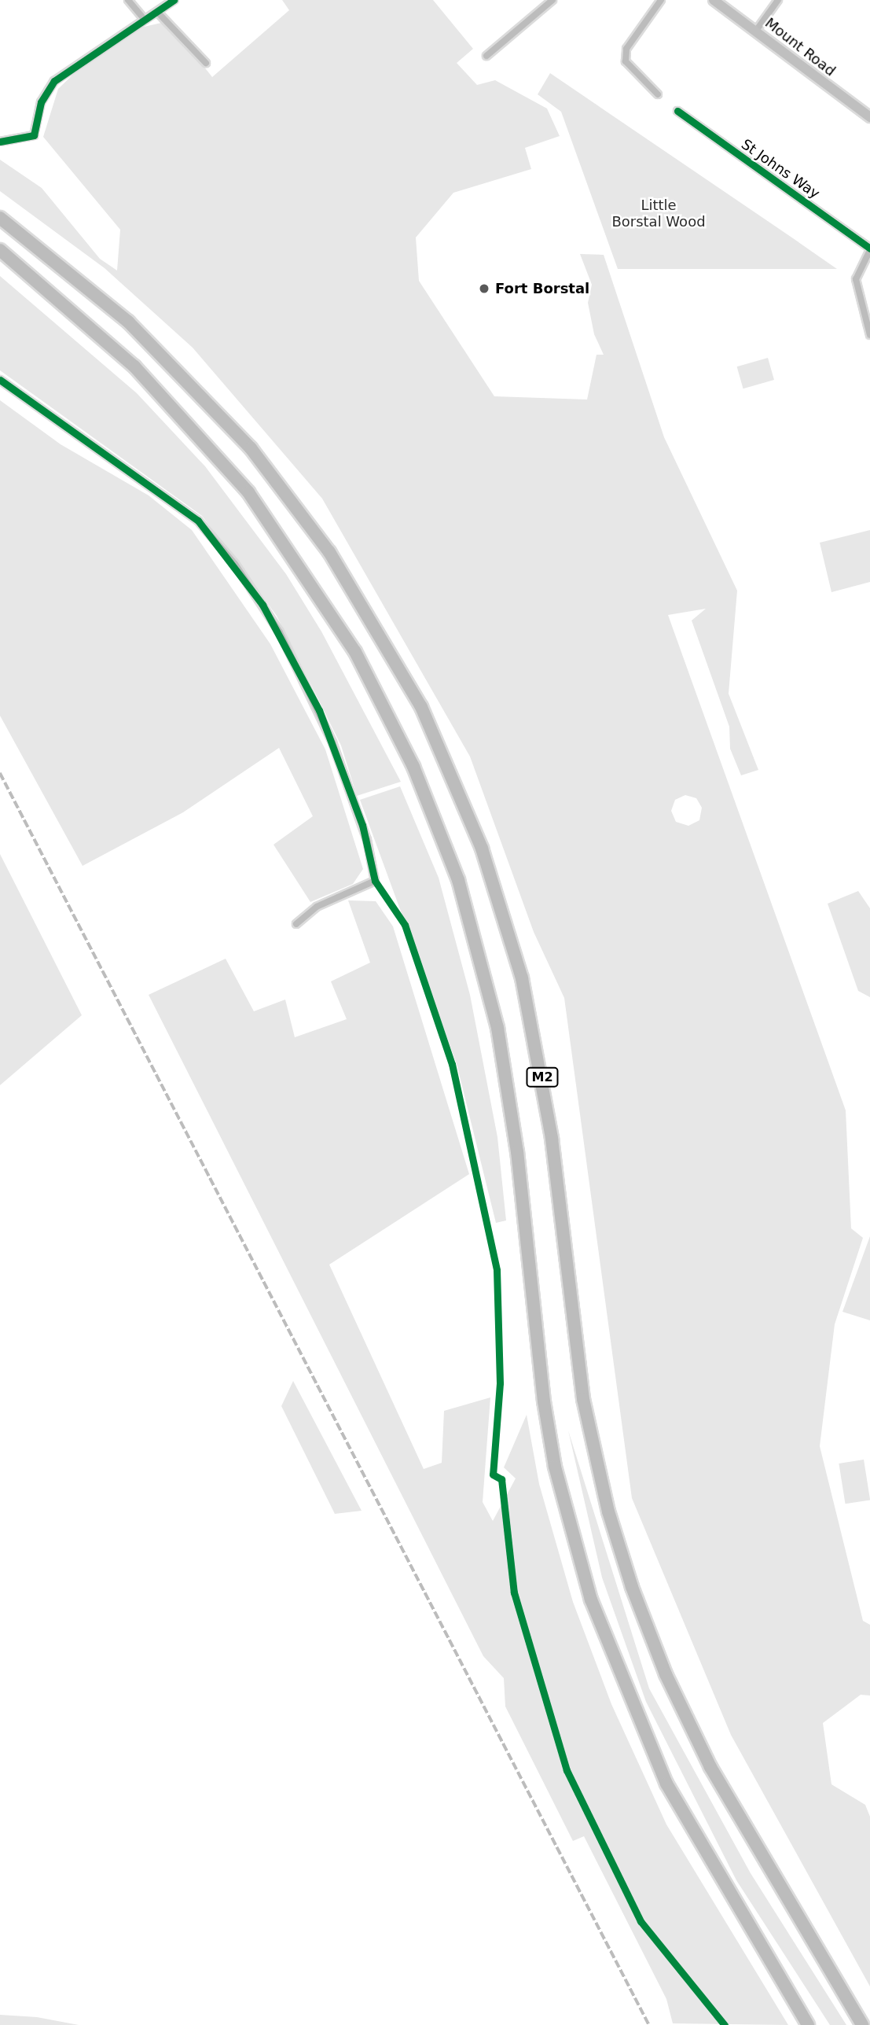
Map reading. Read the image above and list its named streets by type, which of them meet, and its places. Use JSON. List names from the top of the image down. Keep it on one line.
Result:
{"streets":{"highway":["M2"],"street":["Mount Road","St Johns Way"]},"parks":["Little Borstal Wood"],"places":["Fort Borstal"]}
